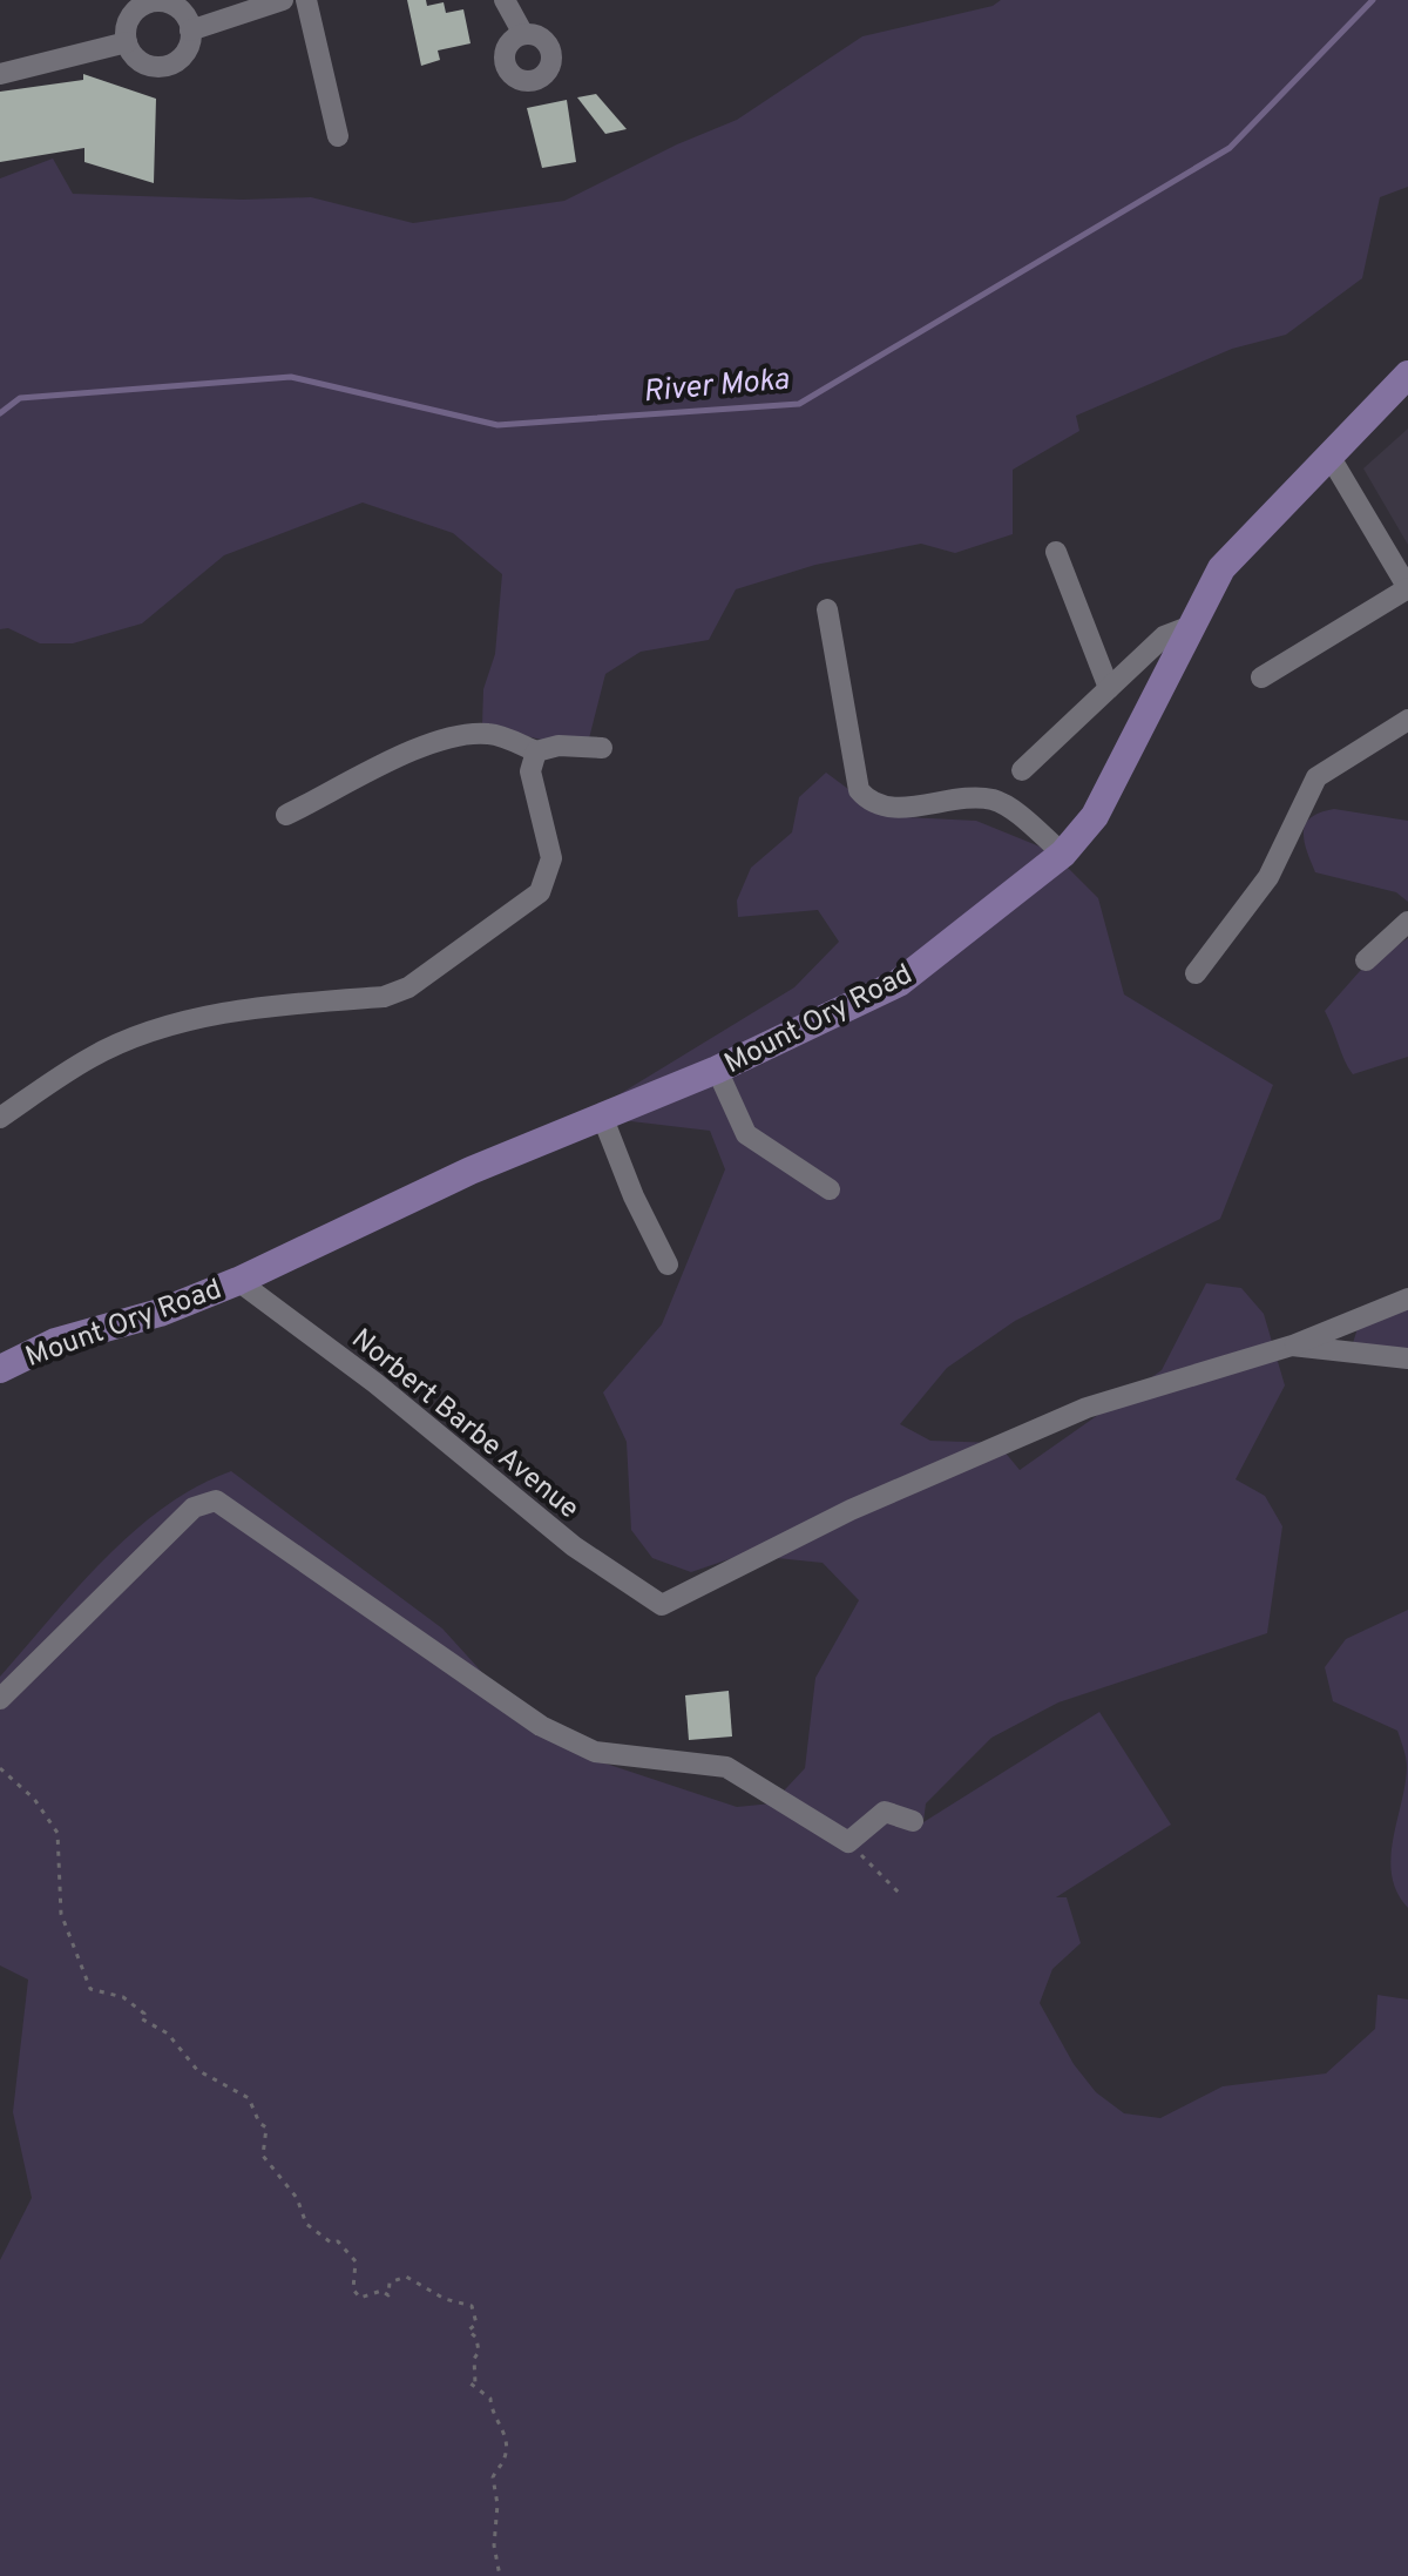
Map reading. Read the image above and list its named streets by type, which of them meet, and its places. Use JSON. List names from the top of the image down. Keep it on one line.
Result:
{"streets":{"main road":["Mount Ory Road"],"street":["Norbert Barbe Avenue"]},"crossings":[["Mount Ory Road","Norbert Barbe Avenue"]],"water":["River Moka"]}
